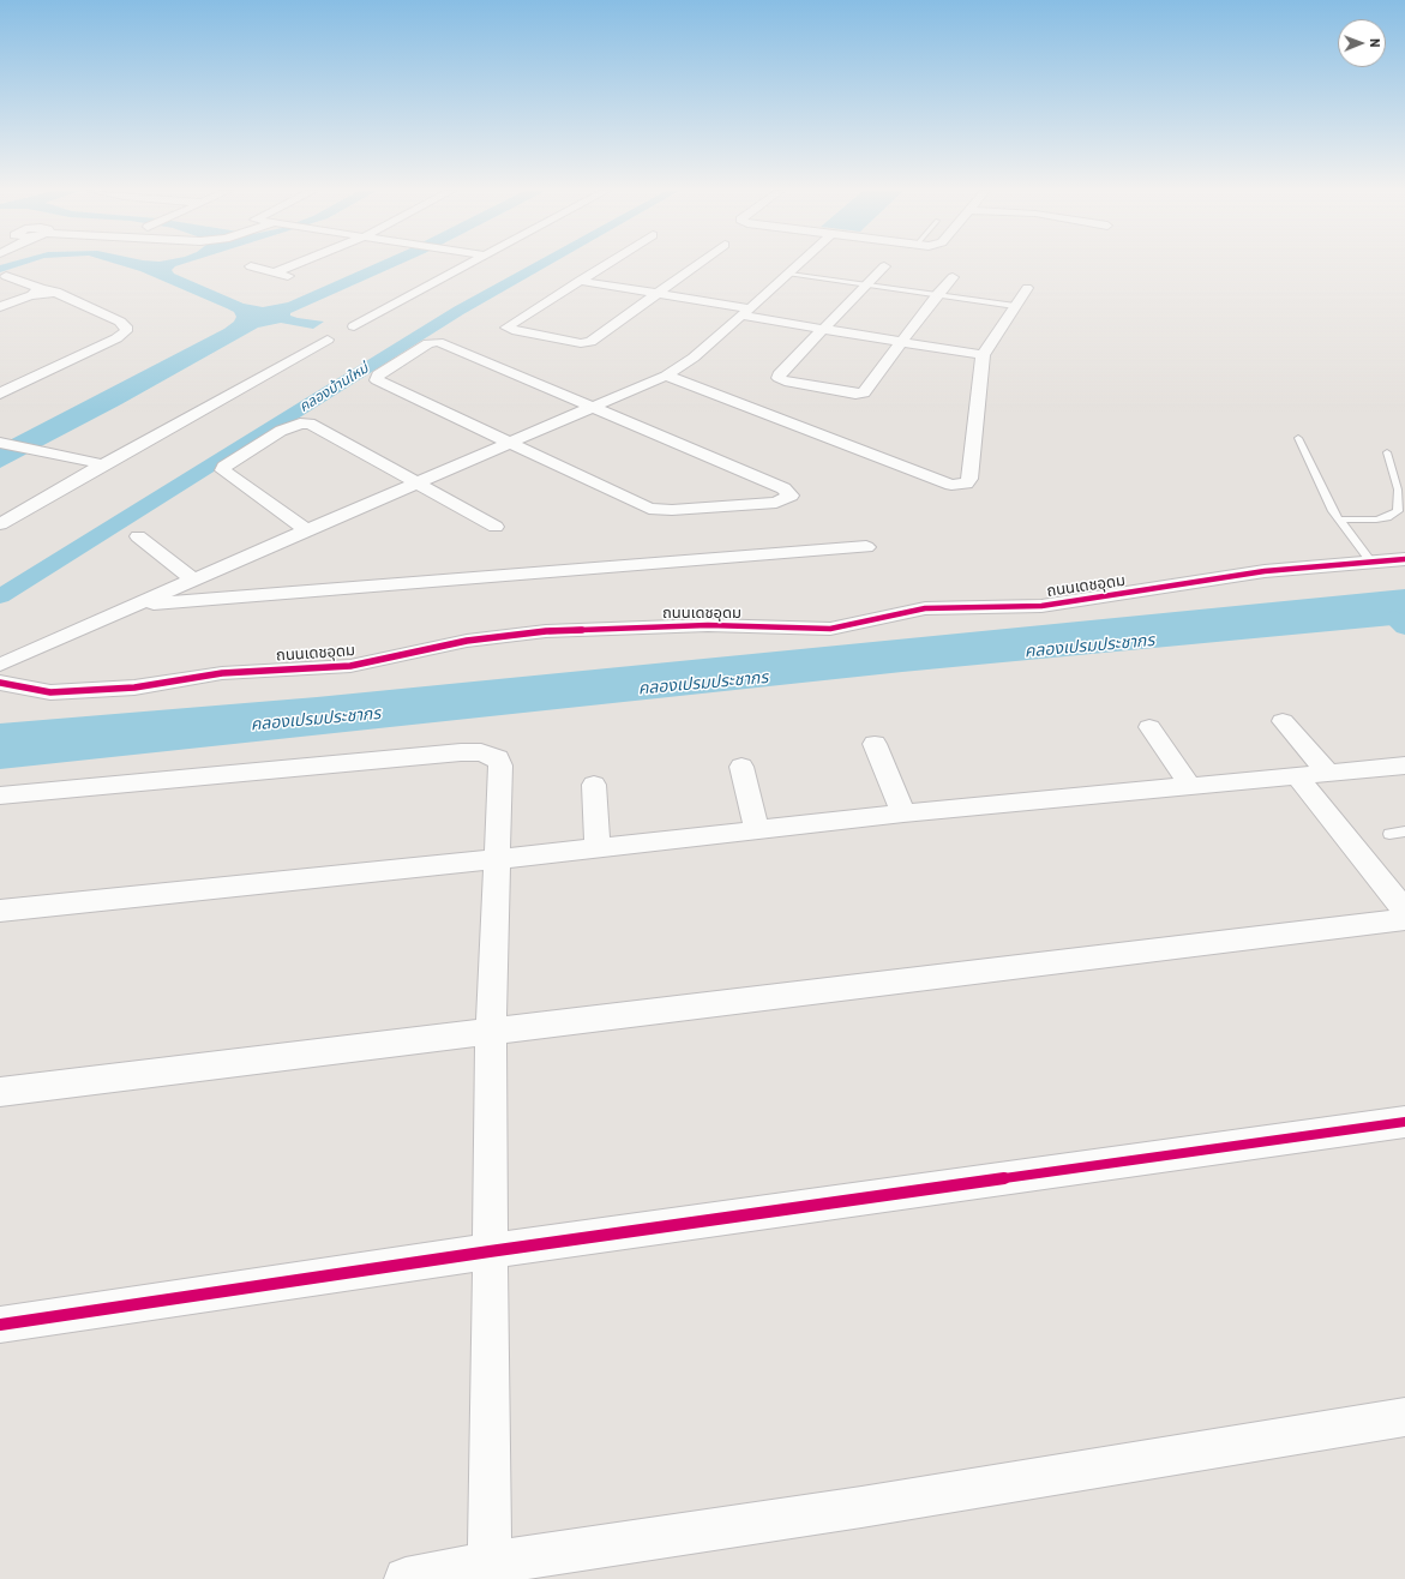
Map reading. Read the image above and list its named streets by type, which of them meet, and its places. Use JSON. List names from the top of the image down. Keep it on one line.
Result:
{"streets":{"street":["ถนนเดชอุดม"]},"water":["คลองบ้านใหม่","คลองเปรมประชากร"],"north":"right"}
